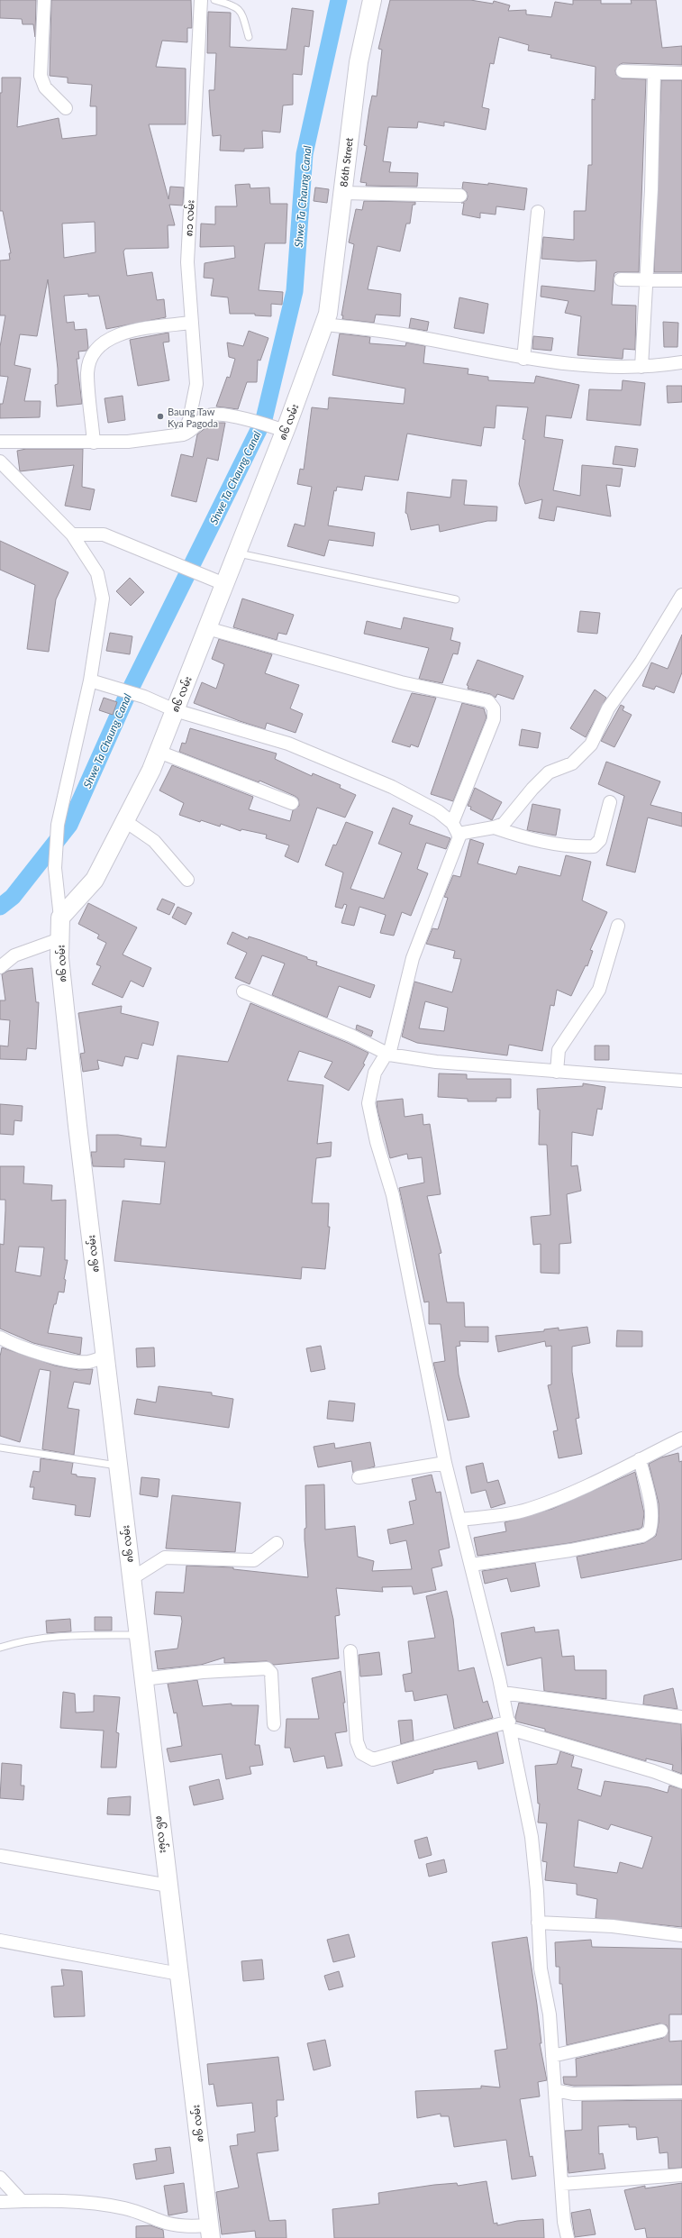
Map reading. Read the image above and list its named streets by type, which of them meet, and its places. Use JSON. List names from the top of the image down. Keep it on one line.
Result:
{"streets":{"street":["86th Street","၈၁ လမ်း","၈၆ လမ်း"]},"crossings":[["86th Street","၈၆ လမ်း"]],"water":["Shwe Ta Chaung Canal"],"places":["Baung Taw Kya Pagoda"]}
